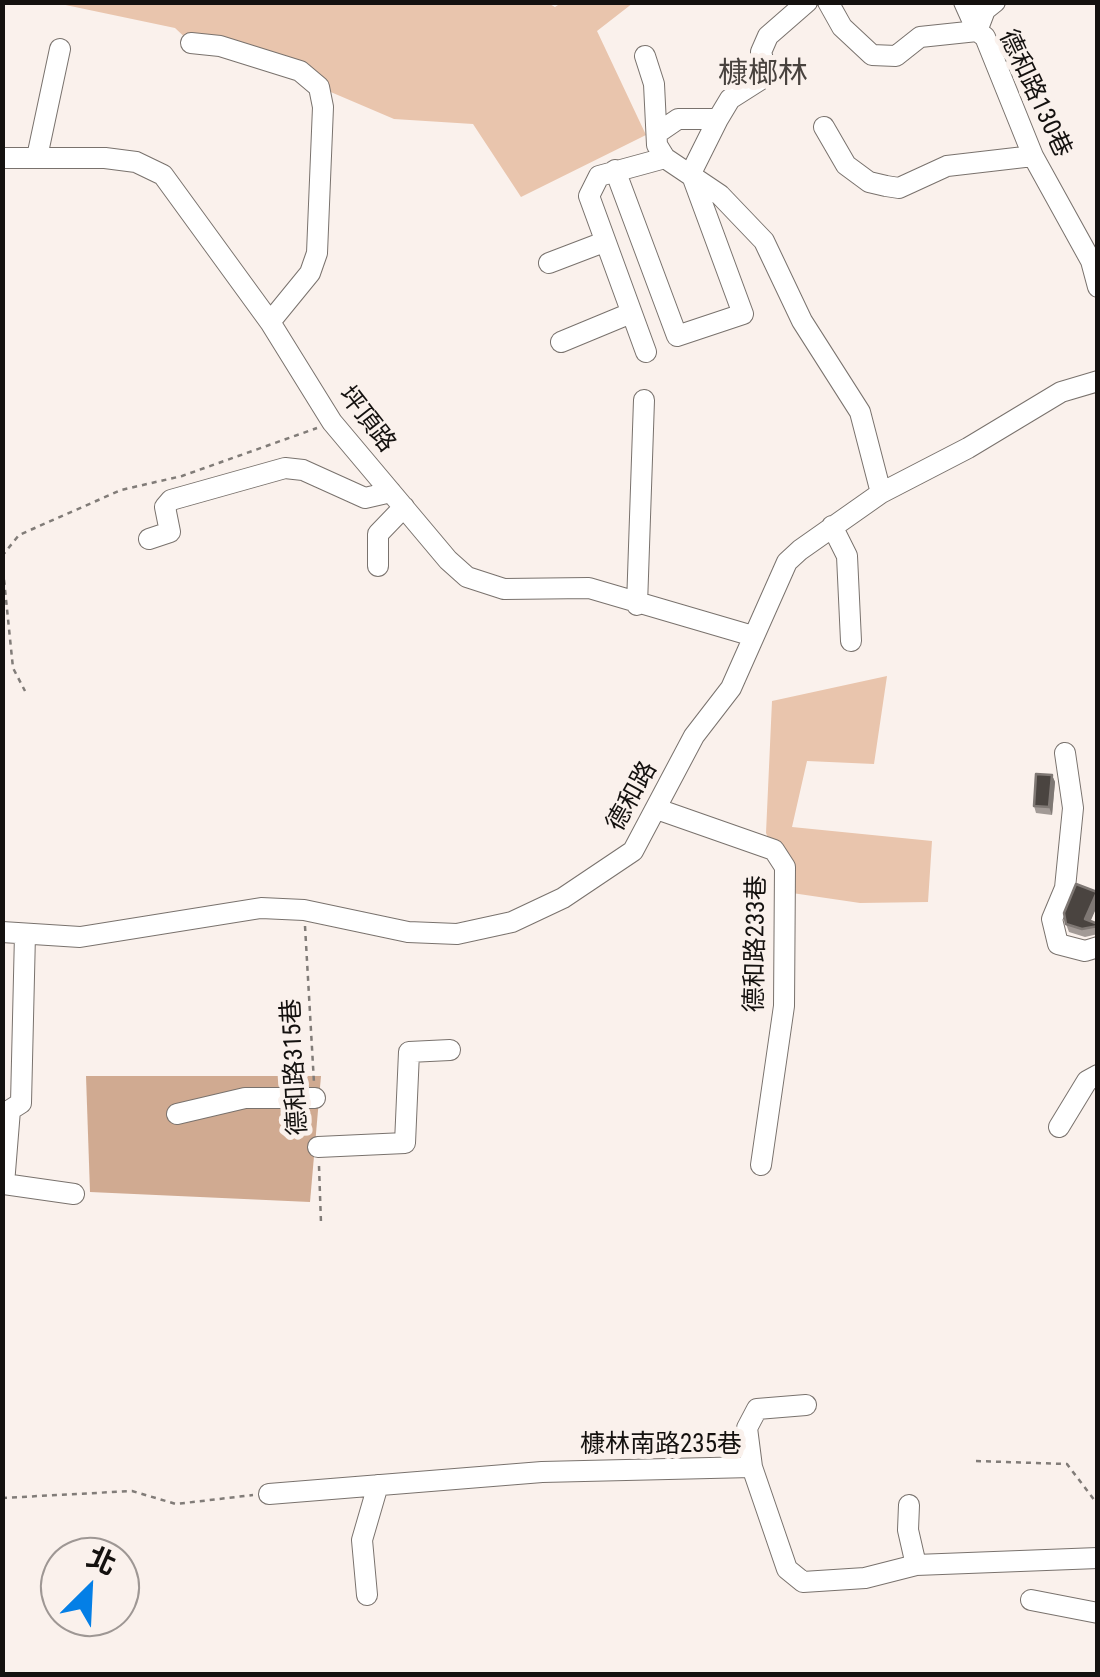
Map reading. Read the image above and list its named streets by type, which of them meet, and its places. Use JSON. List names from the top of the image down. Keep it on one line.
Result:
{"streets":{"street":["德和路130巷","坪頂路","德和路","德和路233巷","槺林南路235巷"],"path":["德和路315巷"]},"crossings":[["坪頂路","德和路"],["德和路","德和路233巷"],["德和路","德和路315巷"]],"districts":["槺榔林"],"north":"top right"}
